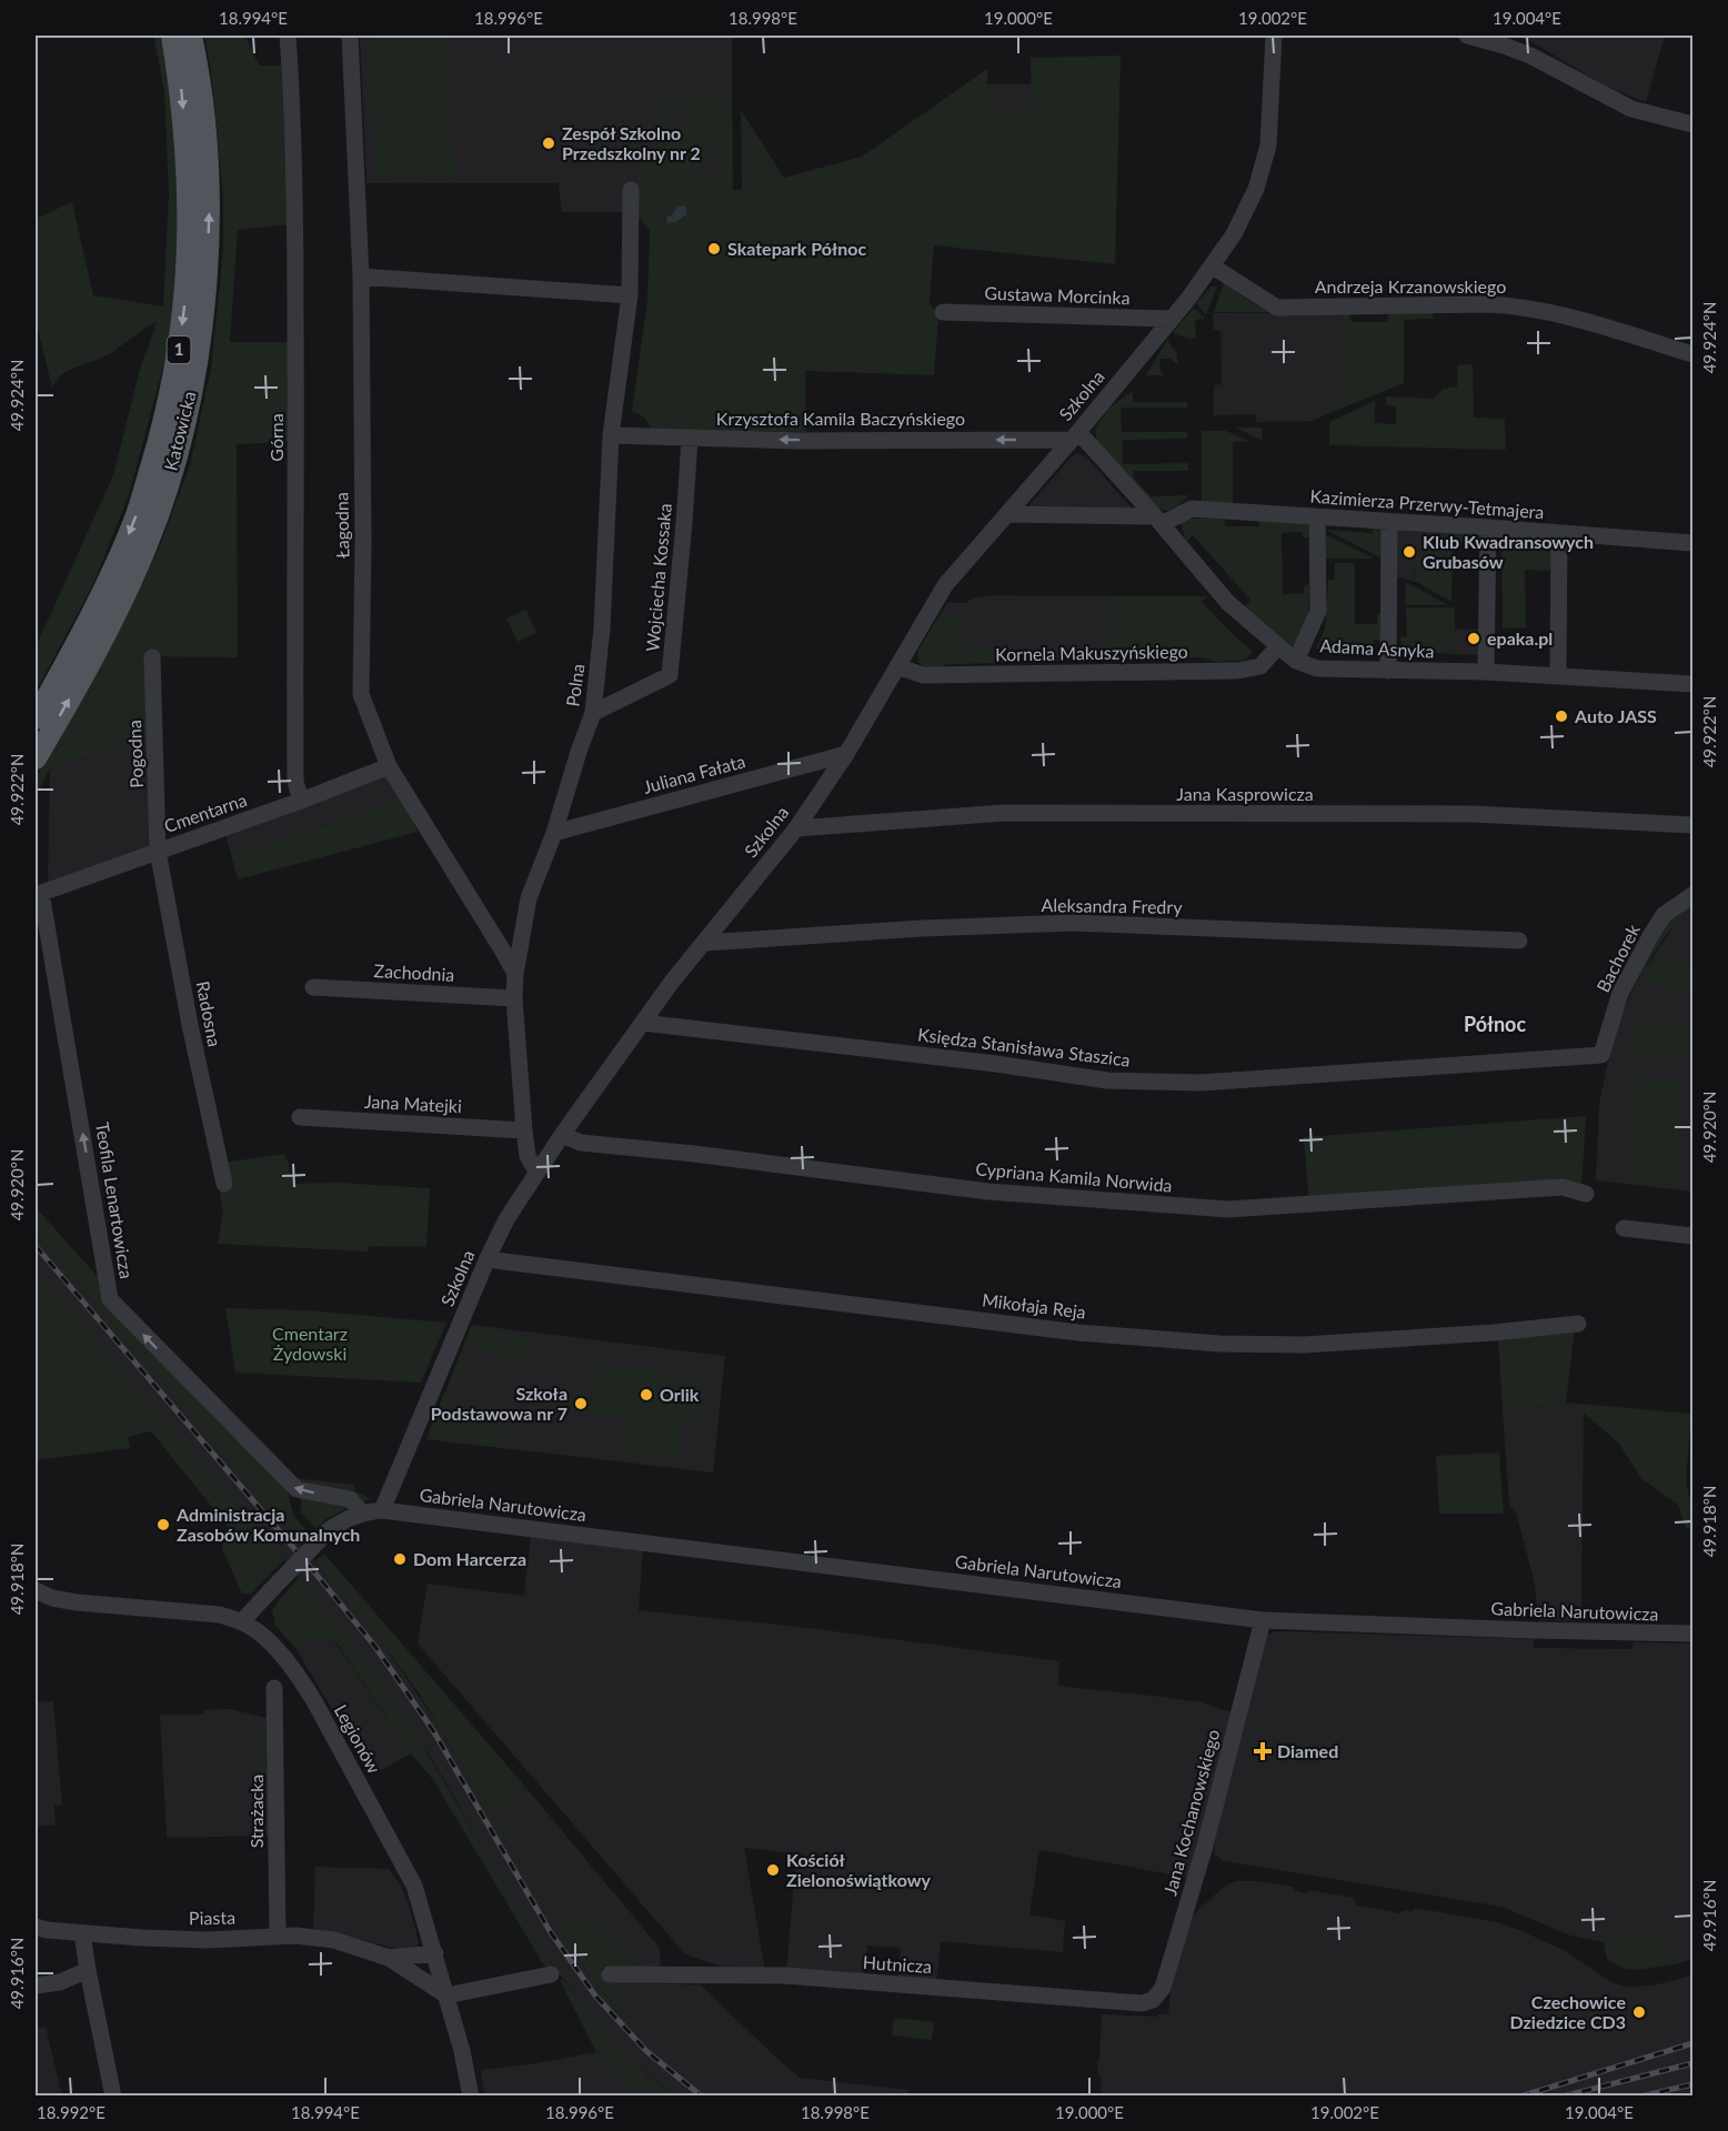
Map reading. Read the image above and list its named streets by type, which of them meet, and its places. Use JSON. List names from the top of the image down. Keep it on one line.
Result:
{"streets":{"main road":["1","Katowicka"],"street":["Andrzeja Krzanowskiego","Gustawa Morcinka","Szkolna","Krzysztofa Kamila Baczyńskiego","Górna","Kazimierza Przerwy-Tetmajera","Łagodna","Wojciecha Kossaka","Adama Asnyka","Kornela Makuszyńskiego","Polna","Pogodna","Juliana Fałata","Jana Kasprowicza","Cmentarna","Aleksandra Fredry","Bachorek","Zachodnia","Radosna","Księdza Stanisława Staszica","Jana Matejki","Cypriana Kamila Norwida","Teofila Lenartowicza","Mikołaja Reja","Gabriela Narutowicza","Legionów","Strażacka","Jana Kochanowskiego","Piasta","Hutnicza"]},"crossings":[["Andrzeja Krzanowskiego","Szkolna"],["Gustawa Morcinka","Szkolna"],["Szkolna","Krzysztofa Kamila Baczyńskiego"],["Szkolna","Kazimierza Przerwy-Tetmajera"],["Szkolna","Adama Asnyka"],["Szkolna","Kornela Makuszyńskiego"],["Szkolna","Polna"],["Szkolna","Juliana Fałata"],["Szkolna","Jana Kasprowicza"],["Szkolna","Aleksandra Fredry"],["Szkolna","Księdza Stanisława Staszica"],["Szkolna","Cypriana Kamila Norwida"],["Szkolna","Mikołaja Reja"],["Szkolna","Gabriela Narutowicza"],["Krzysztofa Kamila Baczyńskiego","Wojciecha Kossaka"],["Krzysztofa Kamila Baczyńskiego","Adama Asnyka"],["Krzysztofa Kamila Baczyńskiego","Polna"],["Górna","Cmentarna"],["Kazimierza Przerwy-Tetmajera","Adama Asnyka"],["Łagodna","Polna"],["Łagodna","Cmentarna"],["Wojciecha Kossaka","Polna"],["Adama Asnyka","Kornela Makuszyńskiego"],["Polna","Juliana Fałata"],["Polna","Zachodnia"],["Polna","Jana Matejki"],["Pogodna","Cmentarna"],["Pogodna","Radosna"],["Cmentarna","Radosna"],["Cmentarna","Teofila Lenartowicza"],["Bachorek","Księdza Stanisława Staszica"],["Gabriela Narutowicza","Jana Kochanowskiego"],["Legionów","Piasta"],["Strażacka","Piasta"],["Jana Kochanowskiego","Hutnicza"]],"one_way":["Krzysztofa Kamila Baczyńskiego","Teofila Lenartowicza"],"districts":["Północ"],"parks":["Cmentarz Żydowski"],"places":{"other":["Zespół Szkolno Przedszkolny nr 2","Skatepark Północ","Klub Kwadransowych Grubasów","epaka.pl","Auto JASS","Orlik","Szkoła Podstawowa nr 7","Administracja Zasobów Komunalnych","Dom Harcerza","Kościół Zielonoświątkowy","Czechowice Dziedzice CD3"],"health":["Diamed"]},"coordinates":["18.994°E","18.996°E","18.998°E","19.000°E","19.002°E","19.004°E","49.924°N","49.922°N","49.920°N","49.918°N","49.916°N","18.992°E"]}
